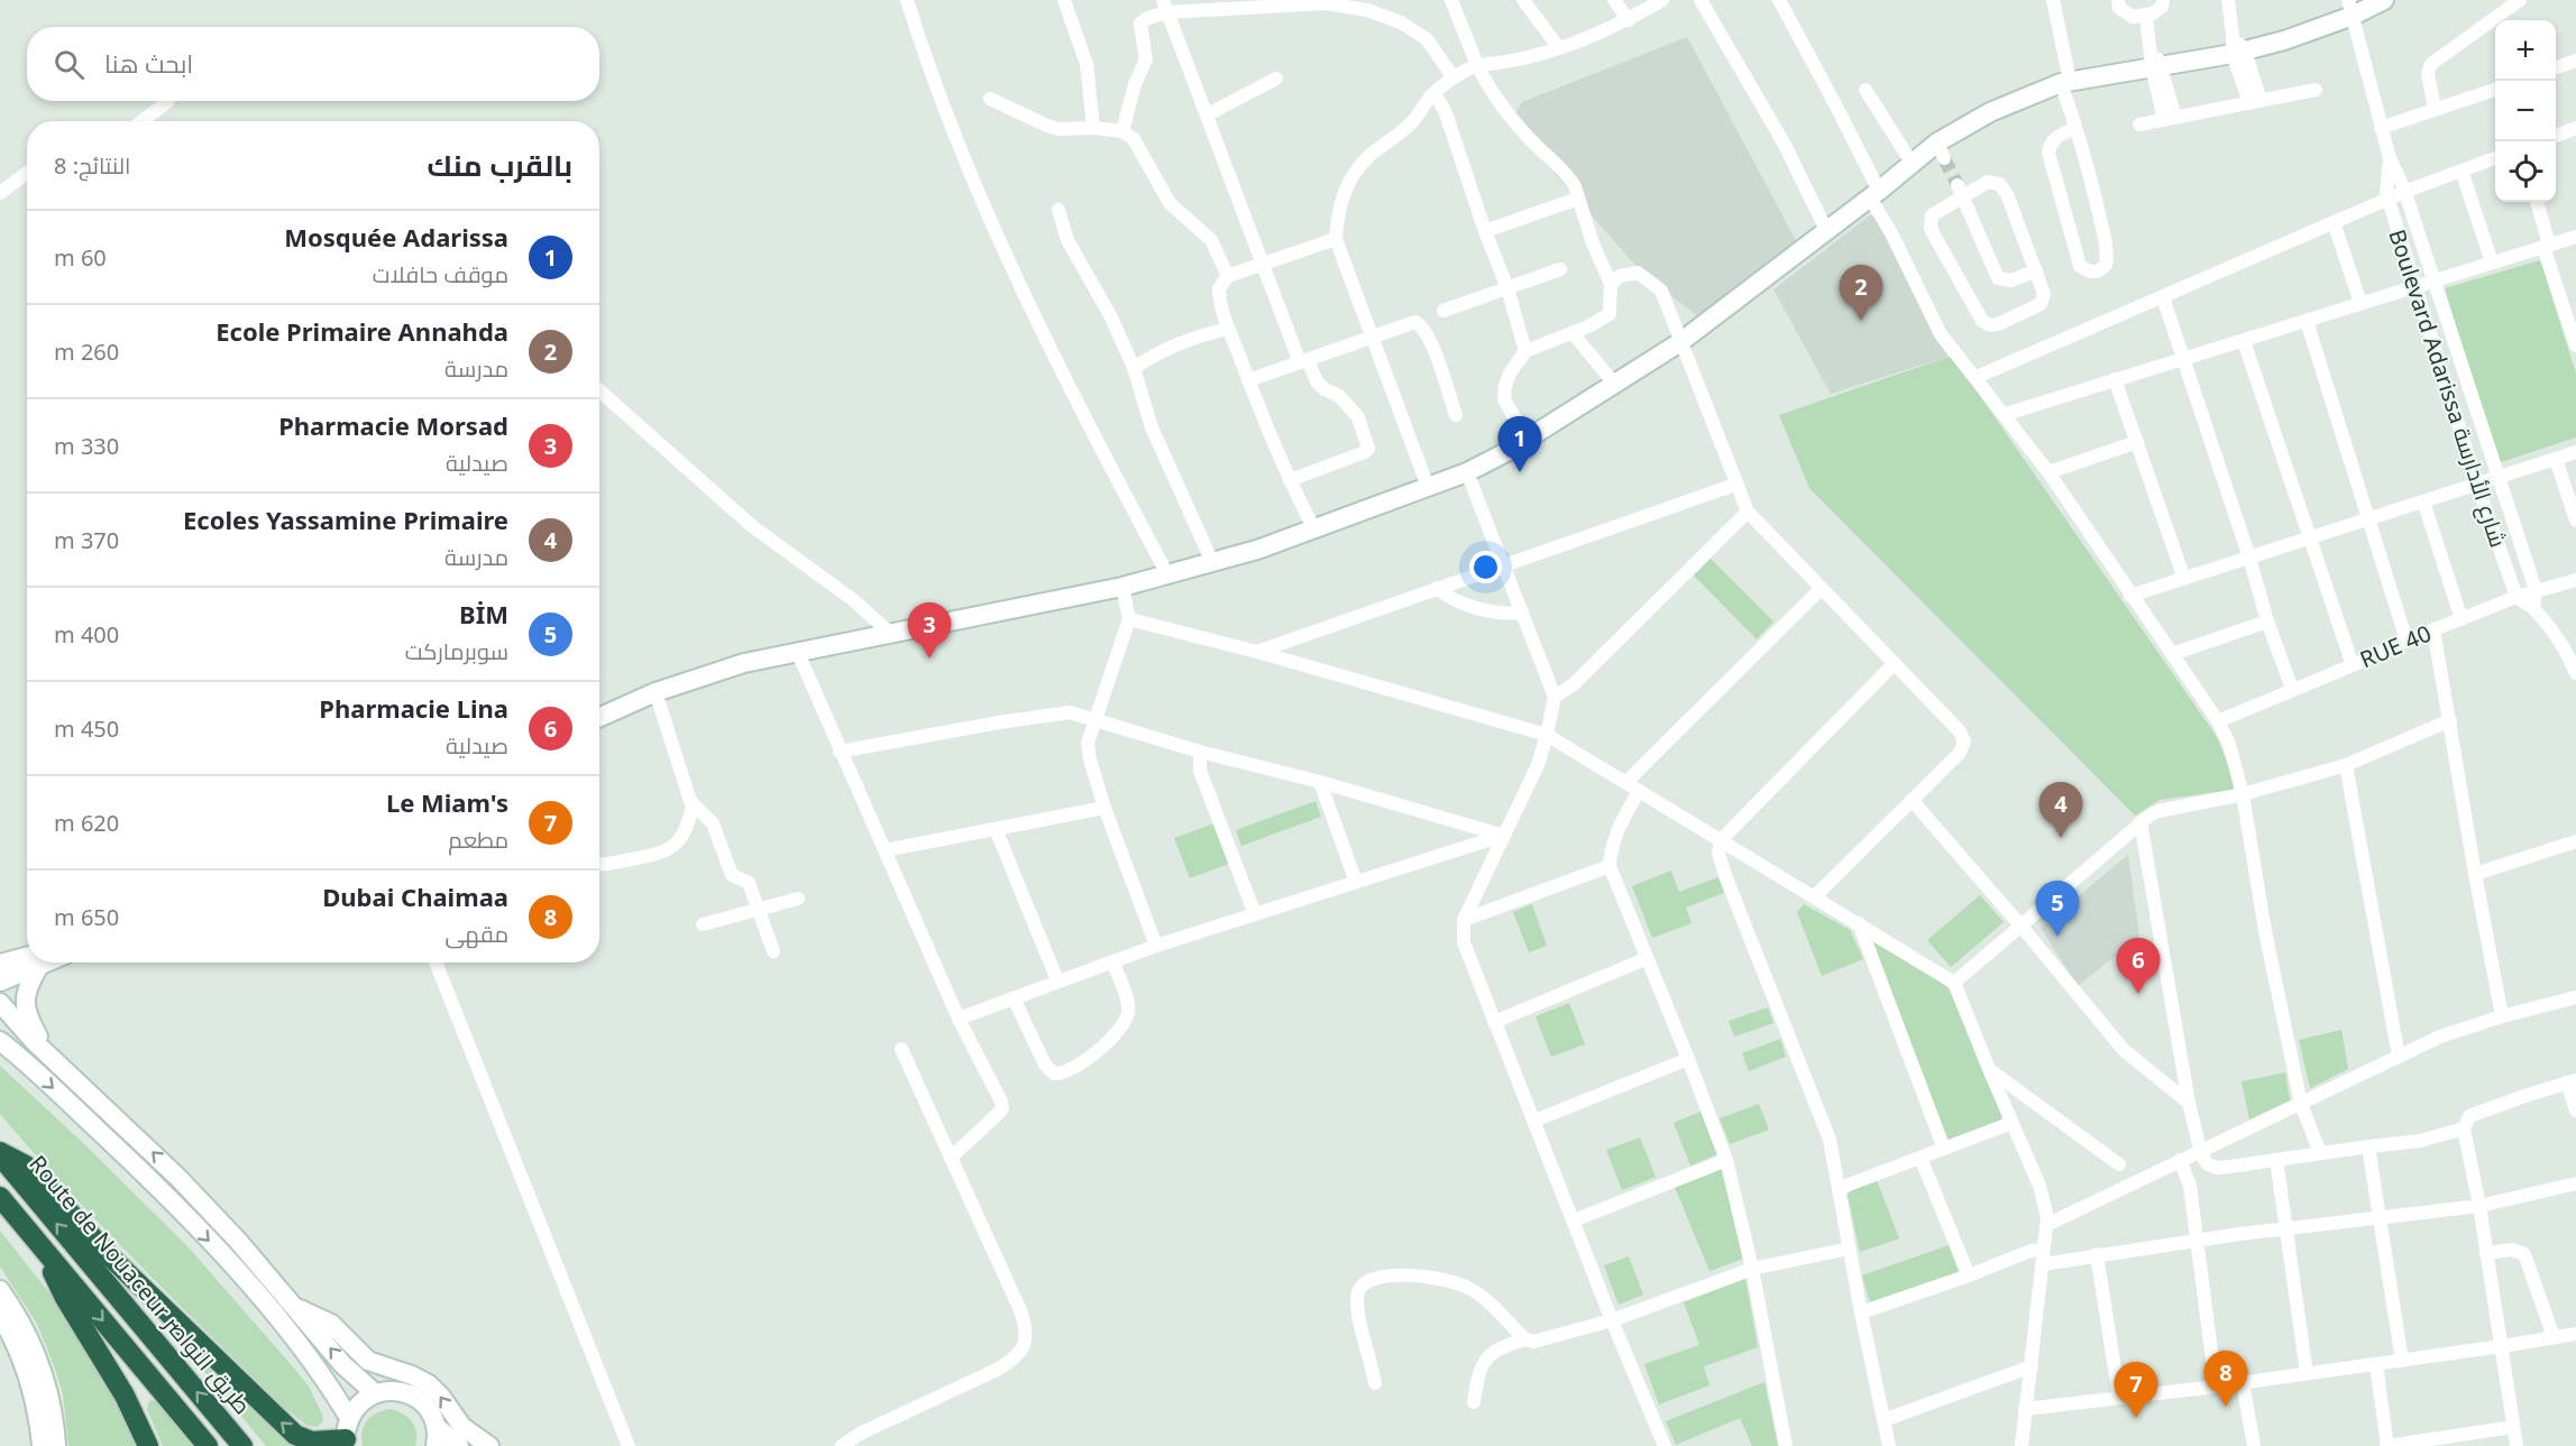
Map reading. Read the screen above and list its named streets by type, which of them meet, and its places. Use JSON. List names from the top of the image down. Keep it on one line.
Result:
{"streets":{"highway":["Route de Nouaceur طريق النواصر"],"street":["Boulevard Adarissa شارع الأدارسة","RUE 40"]},"crossings":[["Boulevard Adarissa شارع الأدارسة","RUE 40"]],"page":{"map_buttons":["+","−"],"search":"ابحث هنا","heading":["بالقرب منك","النتائج: 8"],"list":[{"mark":"1","name":"Mosquée Adarissa","note":"موقف حافلات","value":"60 m"},{"mark":"2","name":"Ecole Primaire Annahda","note":"مدرسة","value":"260 m"},{"mark":"3","name":"Pharmacie Morsad","note":"صيدلية","value":"330 m"},{"mark":"4","name":"Ecoles Yassamine Primaire","note":"مدرسة","value":"370 m"},{"mark":"5","name":"BİM","note":"سوبرماركت","value":"400 m"},{"mark":"6","name":"Pharmacie Lina","note":"صيدلية","value":"450 m"},{"mark":"7","name":"Le Miam's","note":"مطعم","value":"620 m"},{"mark":"8","name":"Dubai Chaimaa","note":"مقهى","value":"650 m"}],"pins":["2","1","3","4","5","6","8","7"]}}
